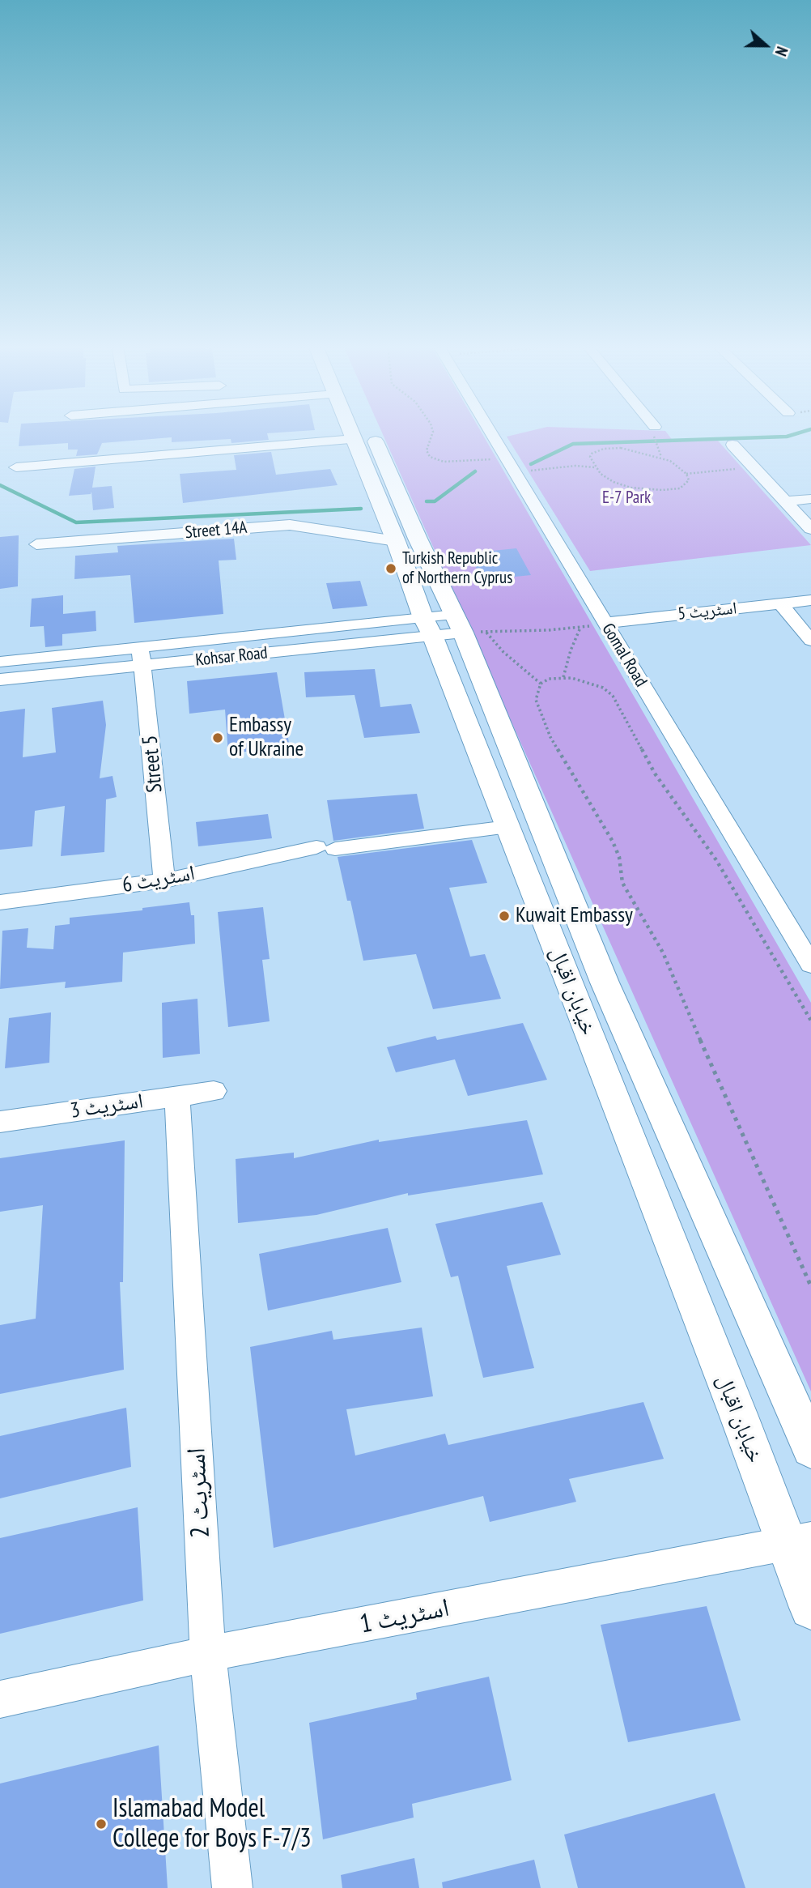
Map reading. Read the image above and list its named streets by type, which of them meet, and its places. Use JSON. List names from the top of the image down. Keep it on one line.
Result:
{"streets":{"main road":["خیابان اقبال"],"street":["Street 14A","اسٹریٹ 5","Gomal Road","Kohsar Road","Street 5","اسٹریٹ 6","اسٹریٹ 3","اسٹریٹ 2","اسٹریٹ 1"]},"crossings":[["Street 14A","خیابان اقبال"],["اسٹریٹ 5","Gomal Road"],["Kohsar Road","Street 5"],["Kohsar Road","خیابان اقبال"],["Street 5","اسٹریٹ 6"],["اسٹریٹ 6","خیابان اقبال"],["خیابان اقبال","اسٹریٹ 1"],["اسٹریٹ 3","اسٹریٹ 2"],["اسٹریٹ 2","اسٹریٹ 1"]],"parks":["E-7 Park"],"places":["Turkish Republic of Northern Cyprus","Embassy of Ukraine","Kuwait Embassy","Islamabad Model College for Boys F-7/3"],"north":"right"}
